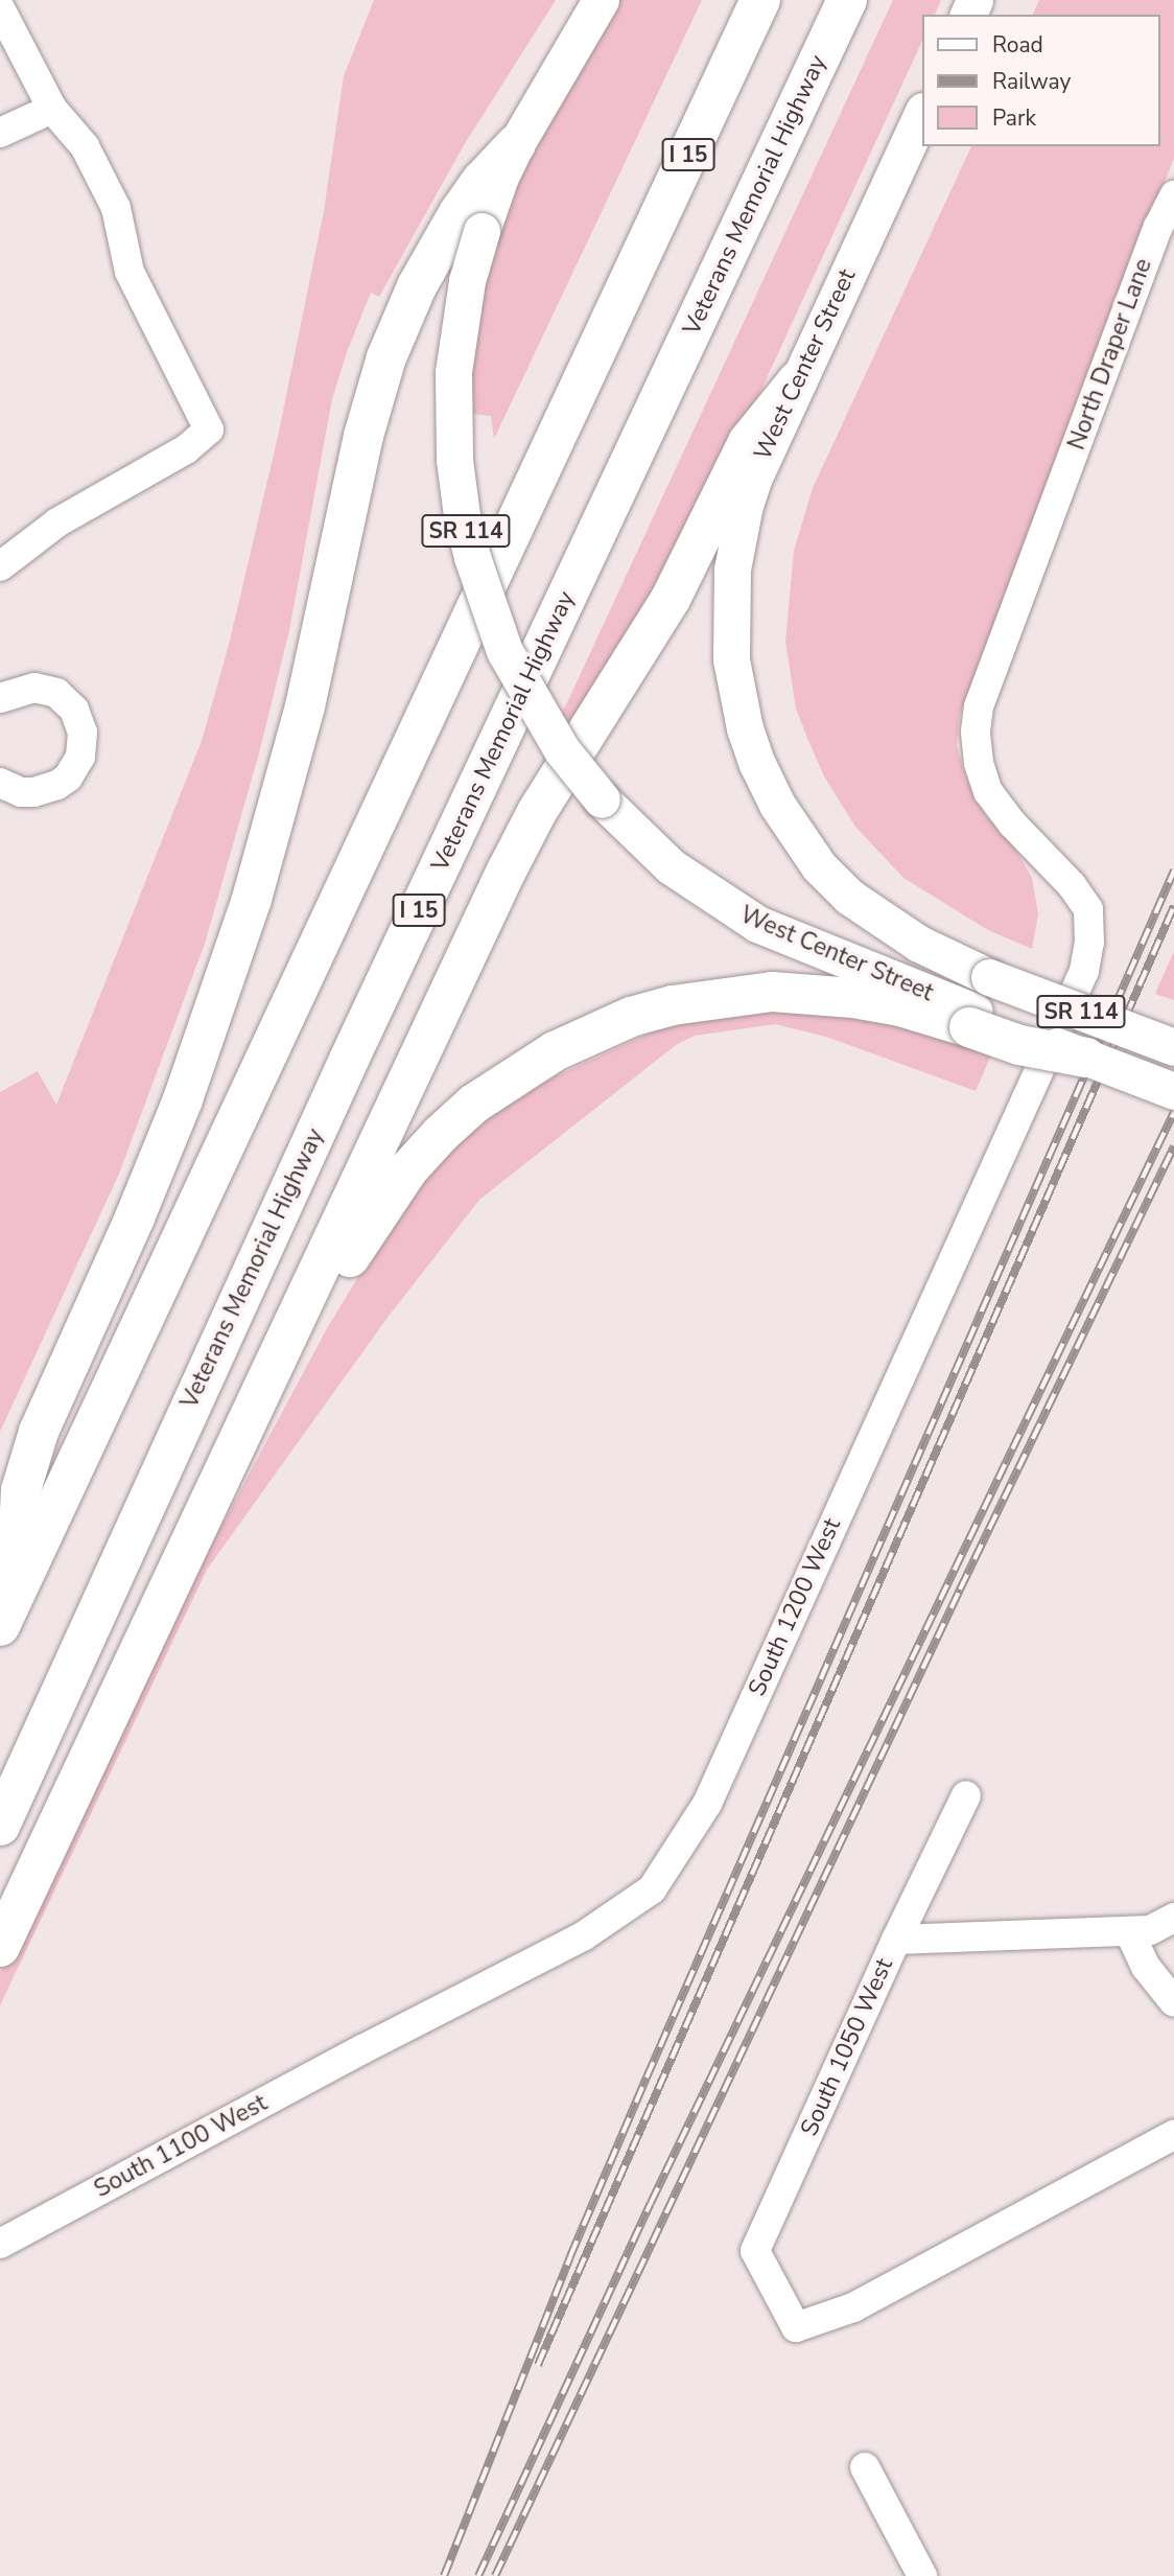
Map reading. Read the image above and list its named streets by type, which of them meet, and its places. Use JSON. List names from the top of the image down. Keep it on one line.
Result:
{"streets":{"highway":["I 15","Veterans Memorial Highway"],"main road":["West Center Street","SR 114"],"street":["North Draper Lane","South 1200 West","South 1050 West","South 1100 West"]},"crossings":[["North Draper Lane","South 1200 West"],["South 1200 West","South 1100 West"]],"legend":["Road","Railway","Park"]}
